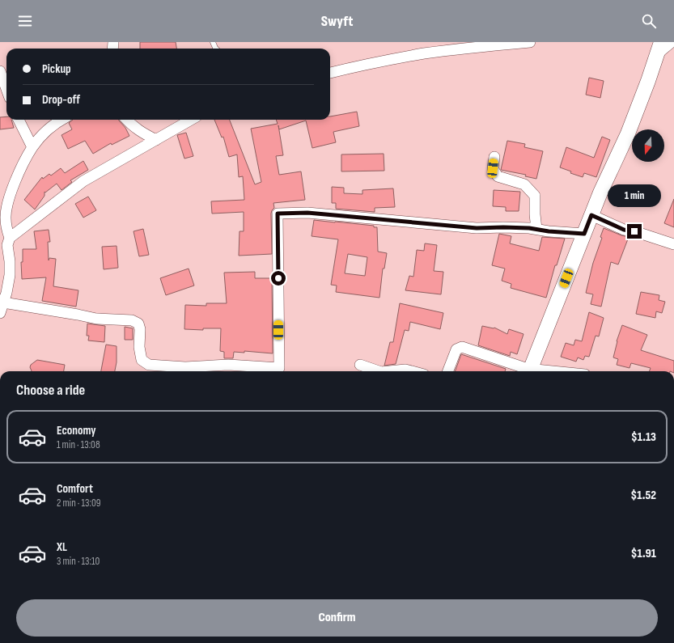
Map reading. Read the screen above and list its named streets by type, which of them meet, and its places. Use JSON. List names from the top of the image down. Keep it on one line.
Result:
{"north":"bottom","page":{"header":"Swyft","banner":["Pickup","Drop-off"],"bubble":"1 min","heading":"Choose a ride","list":[{"name":"Economy","note":"1 min · 13:08","value":"$1.13"},{"name":"Comfort","note":"2 min · 13:09","value":"$1.52"},{"name":"XL","note":"3 min · 13:10","value":"$1.91"}],"buttons":"Confirm"}}
